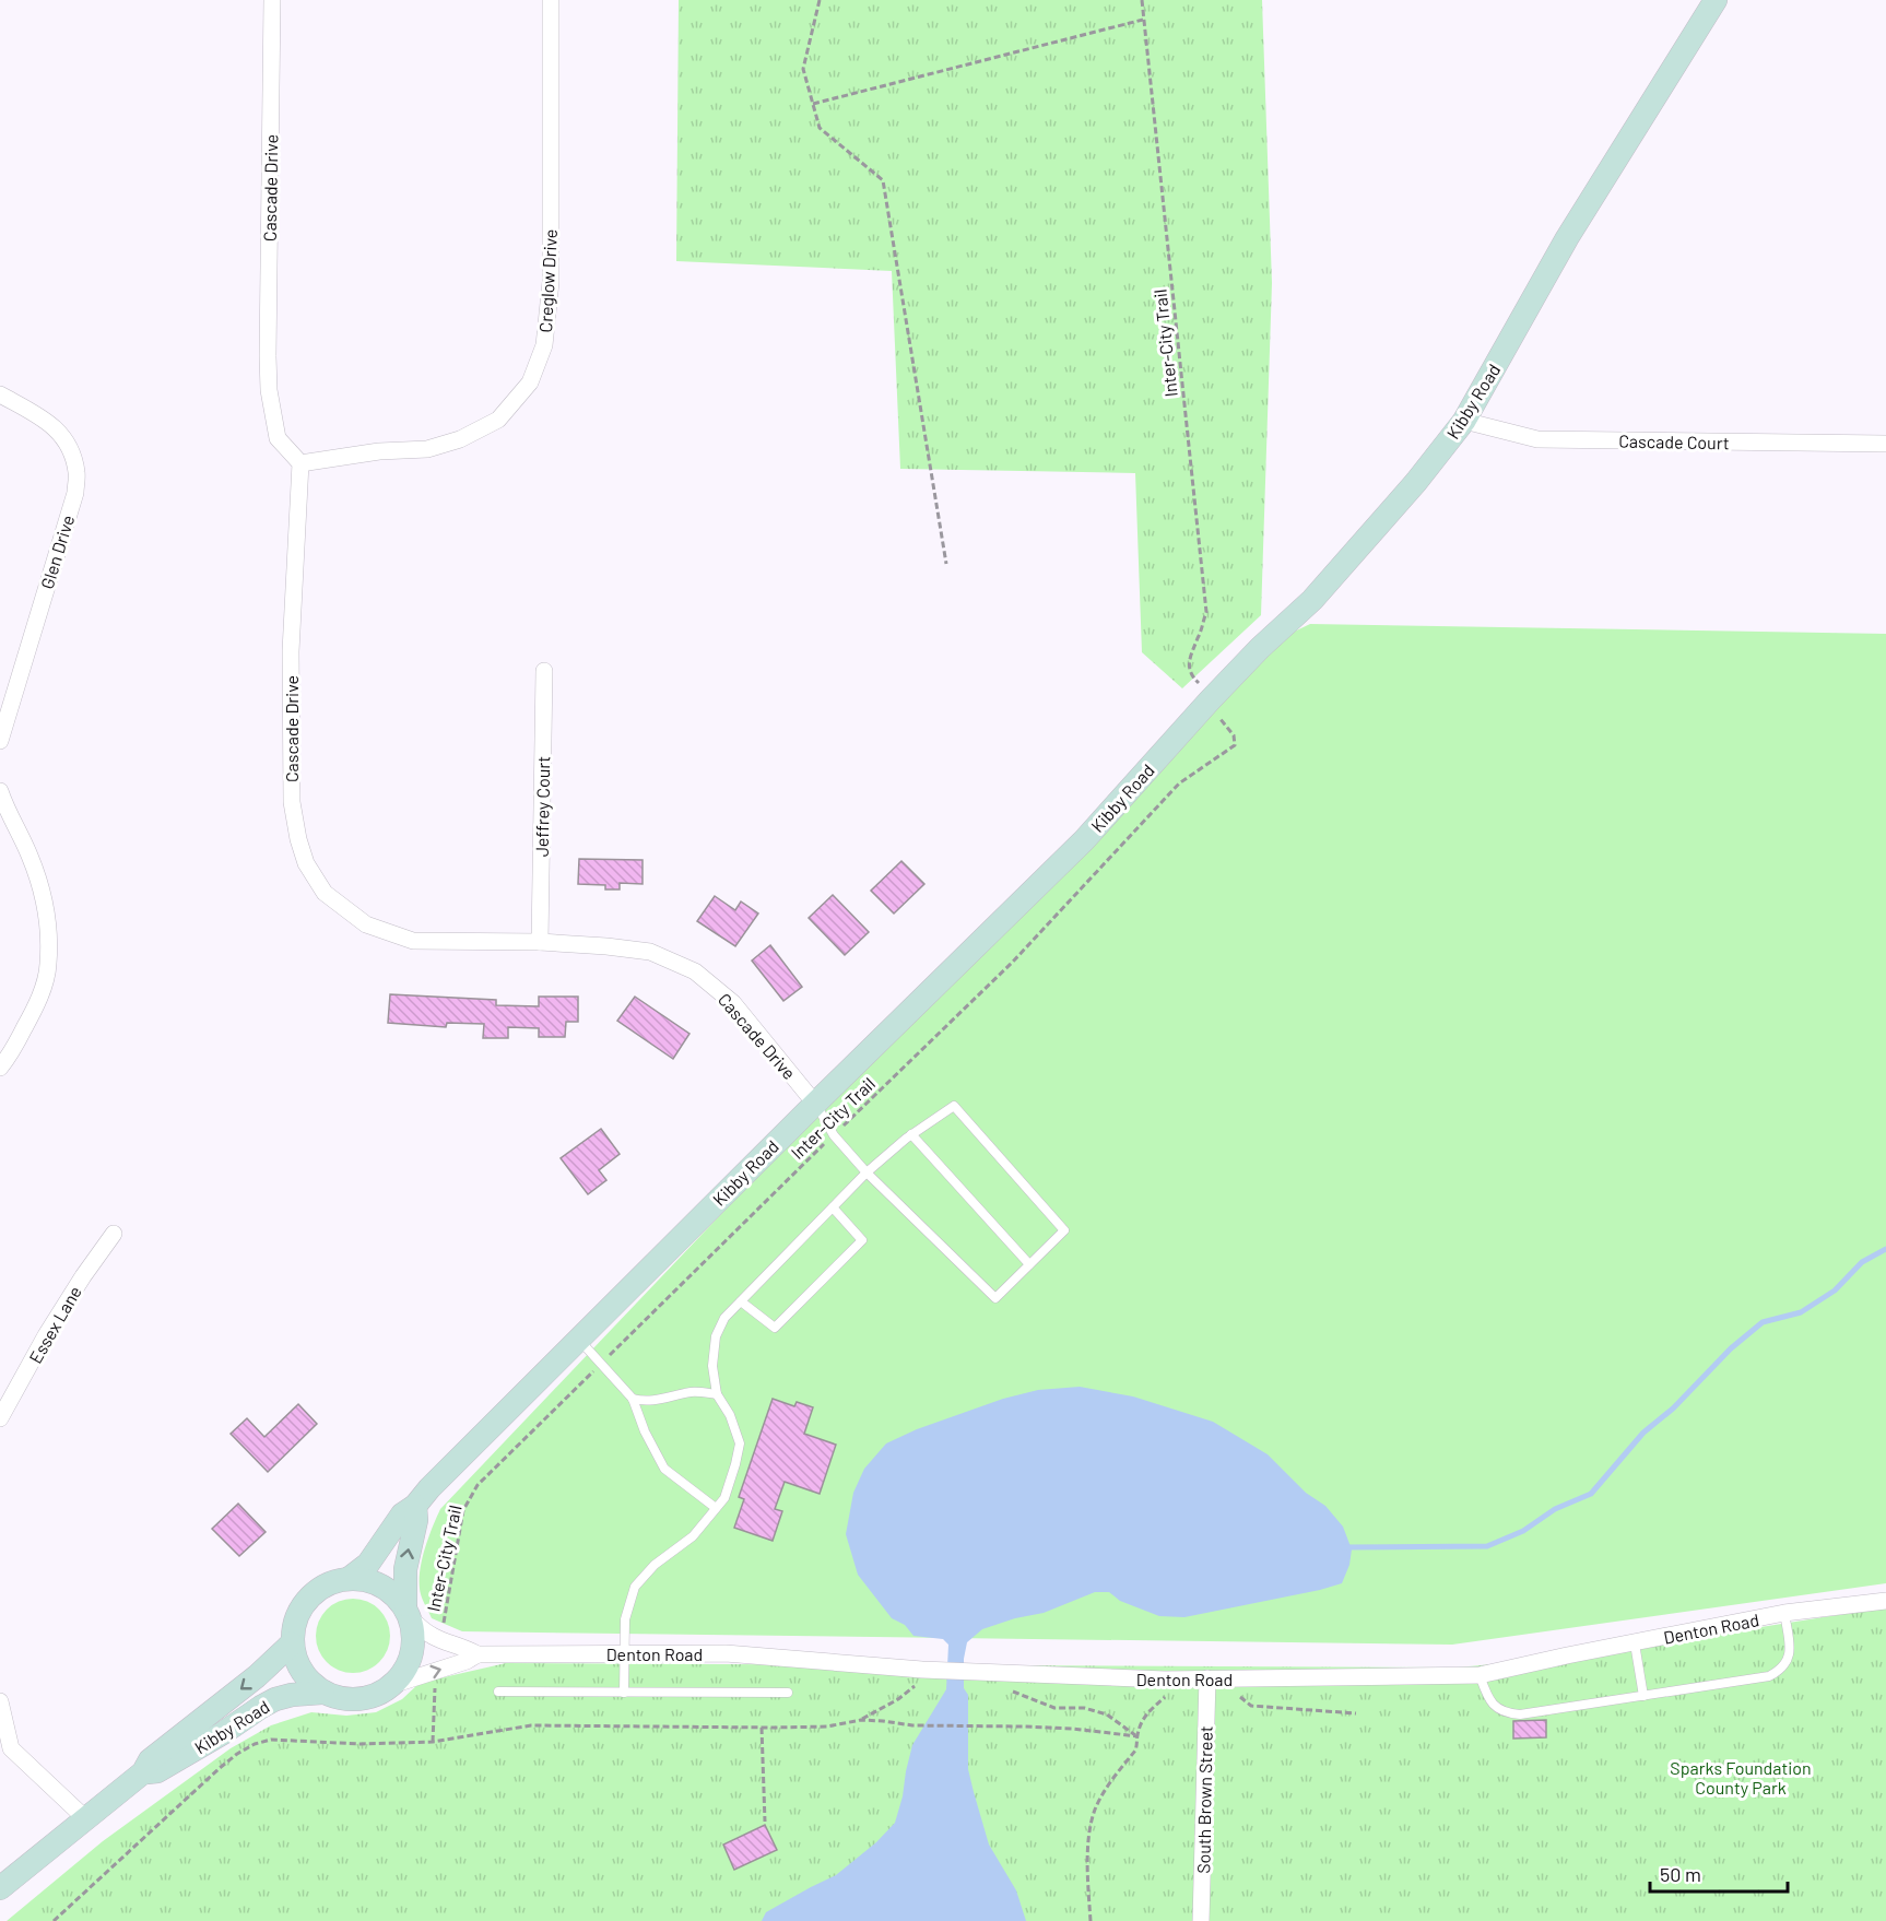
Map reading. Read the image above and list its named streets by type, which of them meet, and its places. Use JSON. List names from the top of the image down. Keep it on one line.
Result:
{"streets":{"main road":["Kibby Road"],"street":["Cascade Drive","Creglow Drive","Cascade Court","Glen Drive","Jeffrey Court","Essex Lane","Denton Road","South Brown Street"],"path":["Inter-City Trail"]},"crossings":[["Cascade Drive","Creglow Drive"],["Cascade Drive","Kibby Road"],["Cascade Drive","Jeffrey Court"],["Inter-City Trail","Denton Road"],["Kibby Road","Cascade Court"],["Kibby Road","Denton Road"],["Denton Road","South Brown Street"]],"parks":["Sparks Foundation County Park"],"scale_bar":"50 m"}
